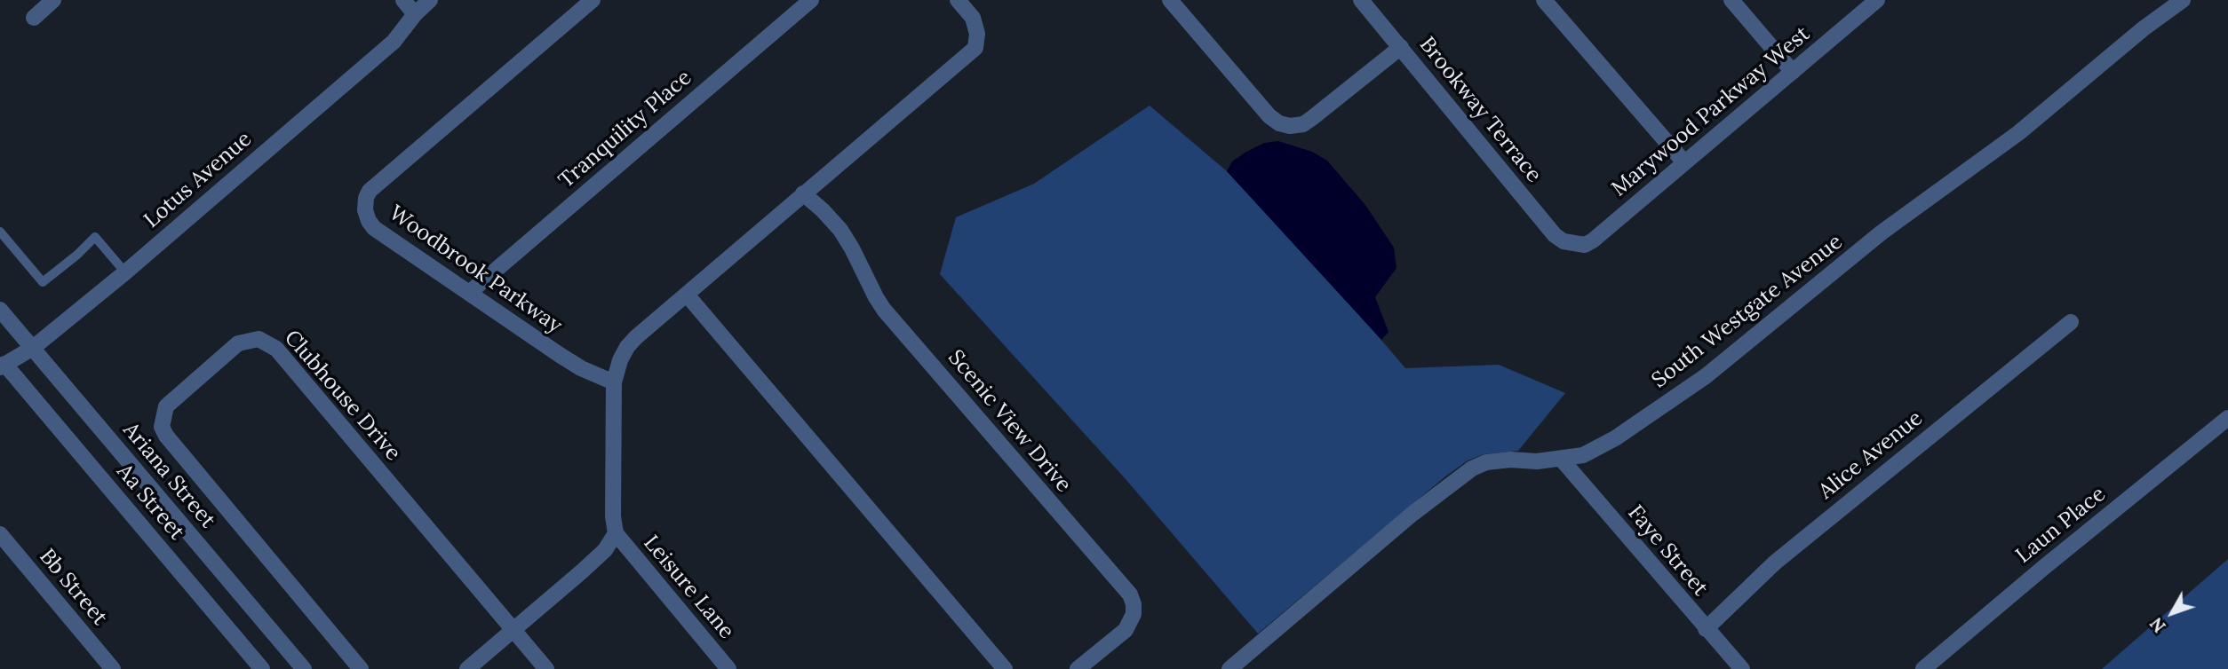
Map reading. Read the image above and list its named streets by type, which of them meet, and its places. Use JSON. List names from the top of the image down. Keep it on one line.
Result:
{"streets":{"street":["Brookway Terrace","Marywood Parkway West","Tranquility Place","Lotus Avenue","Woodbrook Parkway","South Westgate Avenue","Clubhouse Drive","Scenic View Drive","Alice Avenue","Ariana Street","Aa Street","Laun Place","Faye Street","Bb Street","Leisure Lane"]},"crossings":[["Brookway Terrace","Marywood Parkway West"],["Tranquility Place","Woodbrook Parkway"],["Lotus Avenue","Ariana Street"],["Lotus Avenue","Aa Street"],["South Westgate Avenue","Faye Street"],["Alice Avenue","Faye Street"]],"north":"bottom left"}
